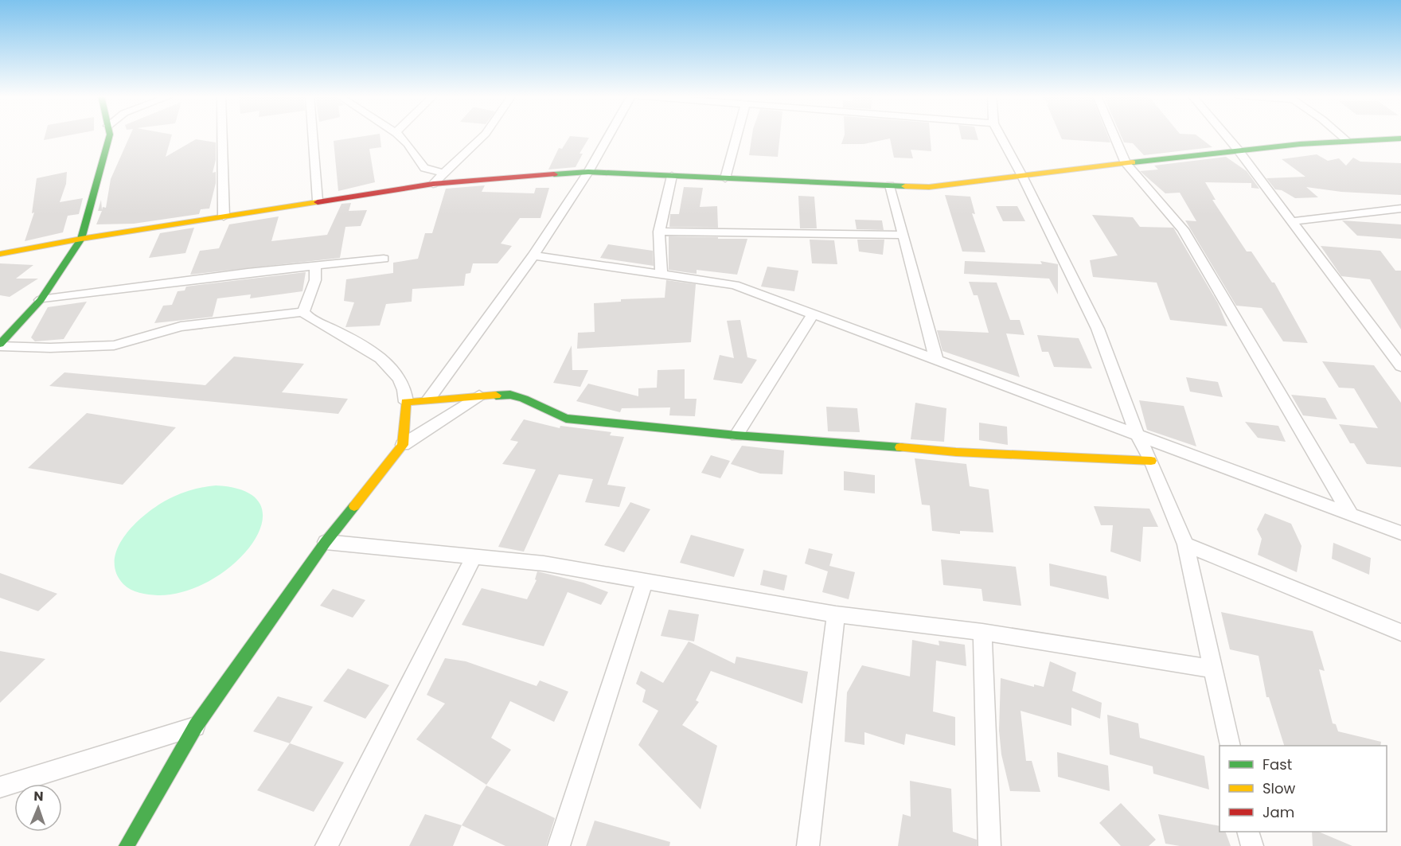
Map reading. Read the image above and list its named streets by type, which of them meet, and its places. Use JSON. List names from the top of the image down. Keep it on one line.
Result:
{"legend":["Fast","Slow","Jam"],"north":"top"}
